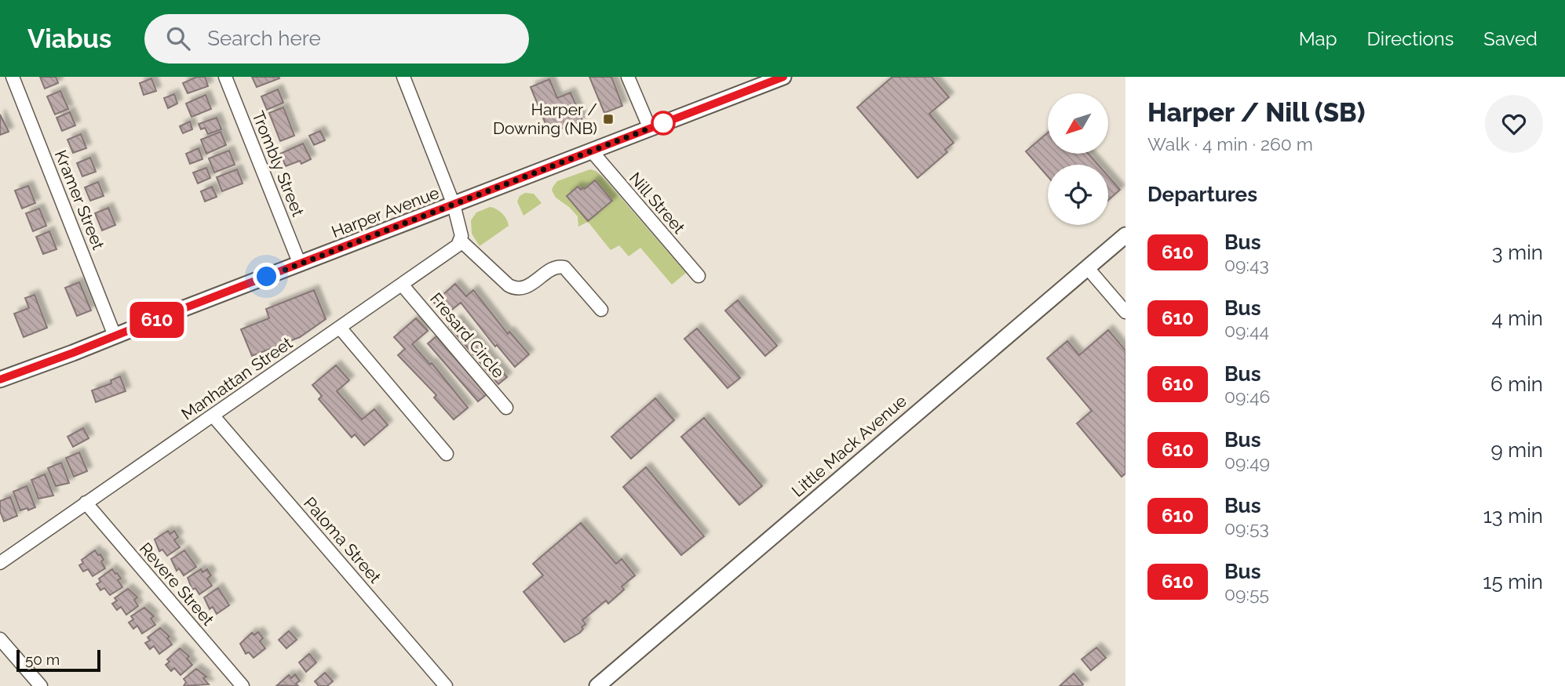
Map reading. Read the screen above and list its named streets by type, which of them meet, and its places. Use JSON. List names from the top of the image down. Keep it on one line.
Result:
{"streets":{"main road":["Harper Avenue","Little Mack Avenue"],"street":["Trombly Street","Kramer Street","Nill Street","Fresard Circle","Manhattan Street","Paloma Street","Revere Street"]},"crossings":[["Trombly Street","Harper Avenue"],["Kramer Street","Harper Avenue"],["Nill Street","Harper Avenue"],["Fresard Circle","Manhattan Street"],["Manhattan Street","Paloma Street"],["Manhattan Street","Revere Street"]],"places":{"transit":["Harper / Downing (NB)"]},"lines":["bus line 610"],"scale_bar":"50 m","north":"bottom left","page":{"header":"Viabus","search":"Search here","nav":["Map","Directions","Saved"],"on_map":"610","heading":[["Harper / Nill (SB)","Walk · 4 min · 260 m"],"Departures"],"list":[{"mark":"610","name":"Bus","note":"09:43","value":"3 min"},{"mark":"610","name":"Bus","note":"09:44","value":"4 min"},{"mark":"610","name":"Bus","note":"09:46","value":"6 min"},{"mark":"610","name":"Bus","note":"09:49","value":"9 min"},{"mark":"610","name":"Bus","note":"09:53","value":"13 min"},{"mark":"610","name":"Bus","note":"09:55","value":"15 min"}],"scale":"50 m"}}
